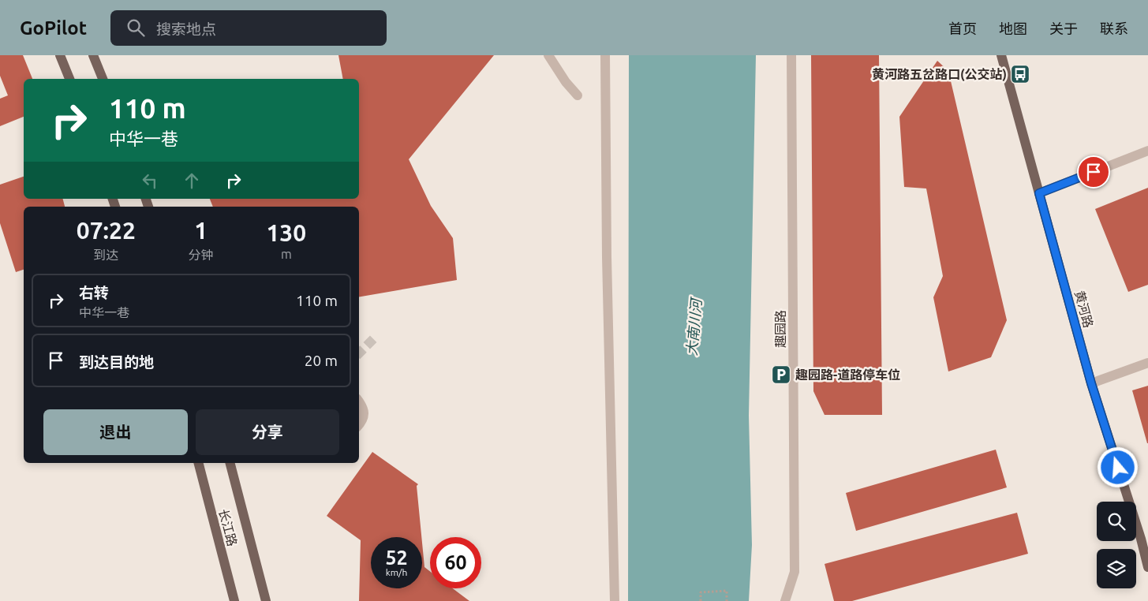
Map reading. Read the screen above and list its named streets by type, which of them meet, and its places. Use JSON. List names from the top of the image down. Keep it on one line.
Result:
{"streets":{"main road":["黄河路","长江路"],"street":["趣园路"]},"water":["大南川河"],"places":{"bus stop":["黄河路五岔路口(公交站)"],"parking":["趣园路-道路停车位"]},"page":{"header":"GoPilot","search":"搜索地点","nav":["首页","地图","关于","联系"],"turn":["110 m","中华一巷"],"eta":["07:22","到达","1","分钟","130","m"],"list":[{"name":"右转","note":"中华一巷","value":"110 m"},{"name":"到达目的地","value":"20 m"}],"buttons":["退出","分享"],"speed":"52 km/h","limit":"60"}}
